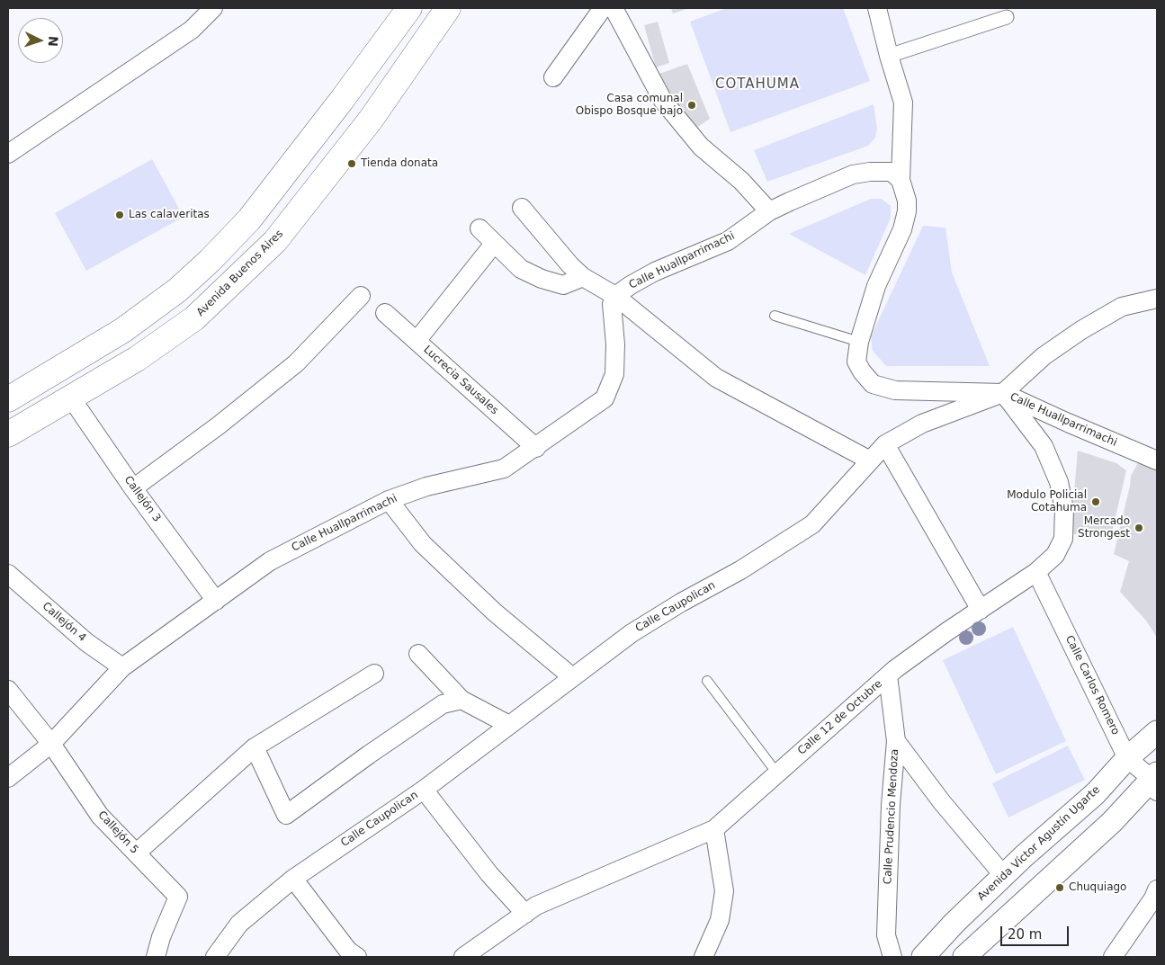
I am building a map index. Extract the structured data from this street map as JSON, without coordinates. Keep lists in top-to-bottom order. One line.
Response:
{"streets":{"main road":["Avenida Buenos Aires"],"street":["Calle Huallparrimachi","Lucrecia Sausales","Callejón 3","Calle Caupolican","Callejón 4","Calle Carlos Romero","Calle 12 de Octubre","Calle Prudencio Mendoza","Callejón 5","Avenida Víctor Agustín Ugarte"]},"crossings":[["Calle Huallparrimachi","Lucrecia Sausales"],["Calle Huallparrimachi","Callejón 3"],["Calle Huallparrimachi","Calle Caupolican"],["Calle Huallparrimachi","Callejón 4"],["Calle Huallparrimachi","Calle 12 de Octubre"],["Calle Huallparrimachi","Callejón 5"],["Avenida Buenos Aires","Callejón 3"],["Calle Caupolican","Calle 12 de Octubre"],["Calle Carlos Romero","Calle 12 de Octubre"],["Calle Carlos Romero","Avenida Víctor Agustín Ugarte"],["Calle 12 de Octubre","Calle Prudencio Mendoza"]],"districts":["COTAHUMA"],"places":["Casa comunal Obispo Bosque bajo","Tienda donata","Las calaveritas","Modulo Policial Cotahuma","Mercado Strongest","Chuquiago"],"scale_bar":"20 m","north":"right"}
